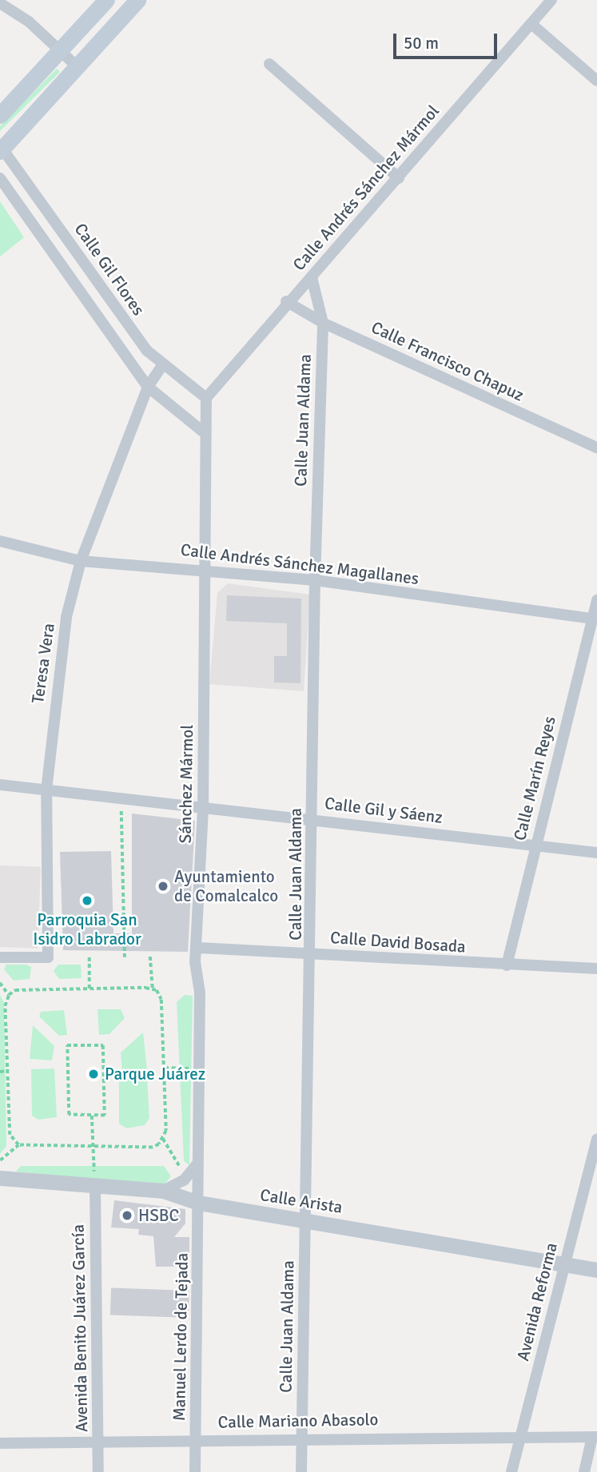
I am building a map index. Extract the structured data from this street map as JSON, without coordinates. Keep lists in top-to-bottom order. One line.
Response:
{"streets":{"street":["Calle Andrés Sánchez Mármol","Calle Gil Flores","Calle Francisco Chapuz","Calle Juan Aldama","Calle Andrés Sánchez Magallanes","Teresa Vera","Calle Marín Reyes","Sánchez Mármol","Calle Gil y Sáenz","Calle David Bosada","Calle Arista","Avenida Reforma","Avenida Benito Juárez García","Manuel Lerdo de Tejada","Calle Mariano Abasolo"]},"crossings":[["Calle Andrés Sánchez Mármol","Calle Gil Flores"],["Calle Andrés Sánchez Mármol","Calle Francisco Chapuz"],["Calle Andrés Sánchez Mármol","Calle Juan Aldama"],["Calle Andrés Sánchez Mármol","Sánchez Mármol"],["Calle Gil Flores","Teresa Vera"],["Calle Gil Flores","Sánchez Mármol"],["Calle Francisco Chapuz","Calle Juan Aldama"],["Calle Juan Aldama","Calle Andrés Sánchez Magallanes"],["Calle Juan Aldama","Calle Gil y Sáenz"],["Calle Juan Aldama","Calle David Bosada"],["Calle Juan Aldama","Calle Arista"],["Calle Juan Aldama","Calle Mariano Abasolo"],["Calle Andrés Sánchez Magallanes","Teresa Vera"],["Calle Andrés Sánchez Magallanes","Calle Marín Reyes"],["Calle Andrés Sánchez Magallanes","Sánchez Mármol"],["Teresa Vera","Calle Gil y Sáenz"],["Calle Marín Reyes","Calle Gil y Sáenz"],["Calle Marín Reyes","Calle David Bosada"],["Sánchez Mármol","Calle Gil y Sáenz"],["Sánchez Mármol","Calle David Bosada"],["Sánchez Mármol","Calle Arista"],["Sánchez Mármol","Manuel Lerdo de Tejada"],["Calle Arista","Avenida Reforma"],["Calle Arista","Avenida Benito Juárez García"],["Calle Arista","Manuel Lerdo de Tejada"],["Avenida Reforma","Calle Mariano Abasolo"],["Avenida Benito Juárez García","Calle Mariano Abasolo"],["Manuel Lerdo de Tejada","Calle Mariano Abasolo"]],"places":["Ayuntamiento de Comalcalco","Parroquia San Isidro Labrador","Parque Juárez","HSBC"],"scale_bar":"50 m"}
